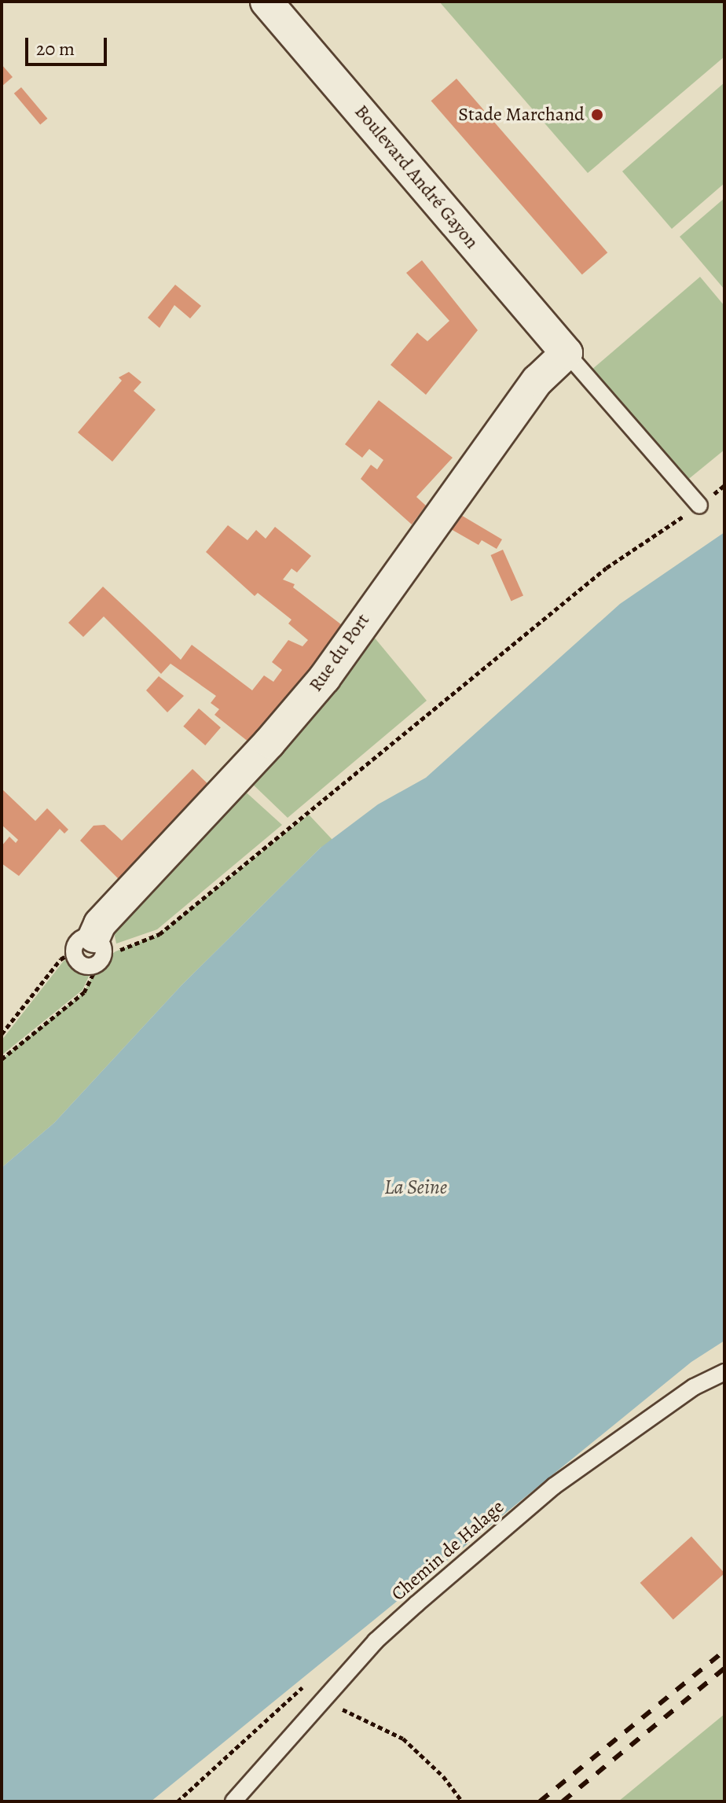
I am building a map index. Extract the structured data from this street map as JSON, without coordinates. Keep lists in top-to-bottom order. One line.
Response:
{"streets":{"street":["Boulevard André Gayon","Rue du Port"],"lane":["Chemin de Halage"]},"crossings":[["Boulevard André Gayon","Rue du Port"]],"water":["La Seine"],"places":["Stade Marchand"],"scale_bar":"20 m"}
